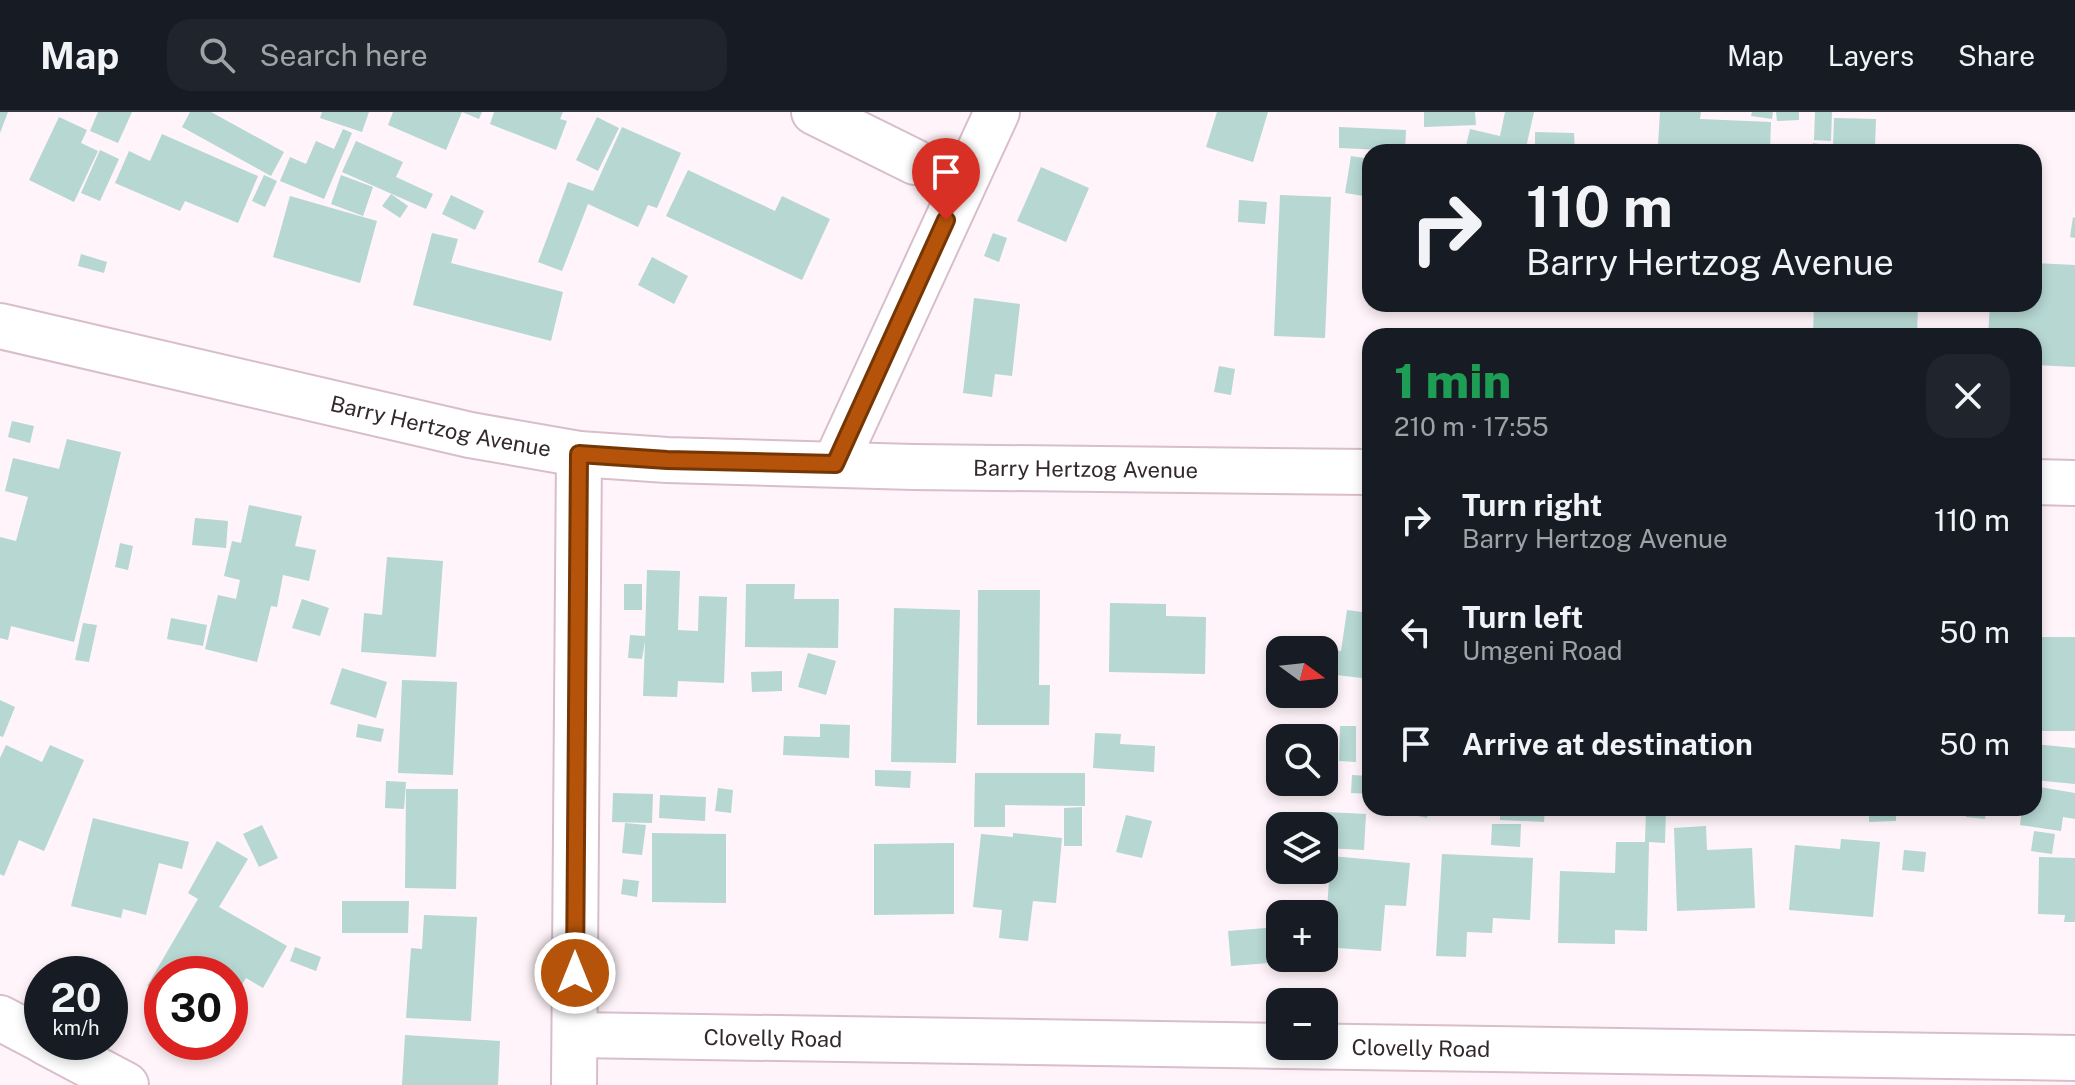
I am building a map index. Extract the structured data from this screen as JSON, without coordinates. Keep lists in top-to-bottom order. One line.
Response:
{"streets":{"street":["Barry Hertzog Avenue","Clovelly Road"]},"north":"right","page":{"header":"Map","search":"Search here","nav":["Map","Layers","Share"],"turn":["110 m","Barry Hertzog Avenue"],"heading":["1 min","210 m · 17:55"],"list":[{"name":"Turn right","note":"Barry Hertzog Avenue","value":"110 m"},{"name":"Turn left","note":"Umgeni Road","value":"50 m"},{"name":"Arrive at destination","value":"50 m"}],"map_buttons":["+","−"],"speed":"20 km/h","limit":"30"}}
